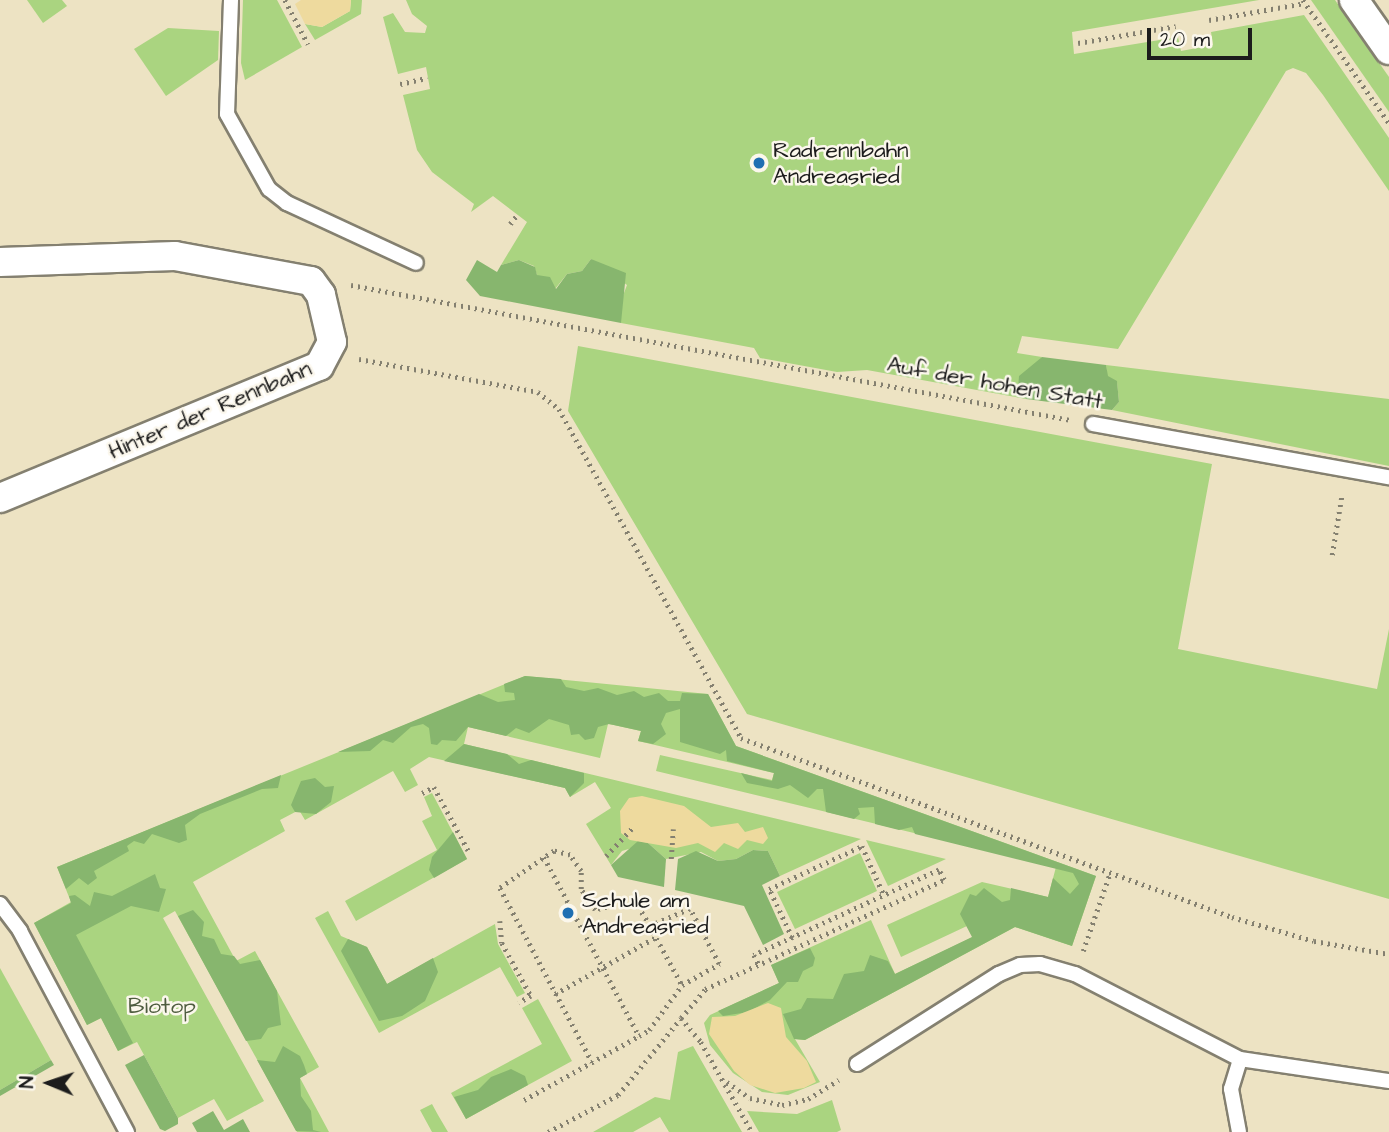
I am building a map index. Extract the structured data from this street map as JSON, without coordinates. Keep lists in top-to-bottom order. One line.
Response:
{"streets":{"street":["Hinter der Rennbahn"],"lane":["Auf der hohen Statt"]},"crossings":[["Auf der hohen Statt","Hinter der Rennbahn"]],"parks":["Biotop"],"places":["Radrennbahn Andreasried","Schule am Andreasried"],"scale_bar":"20 m","north":"left"}
